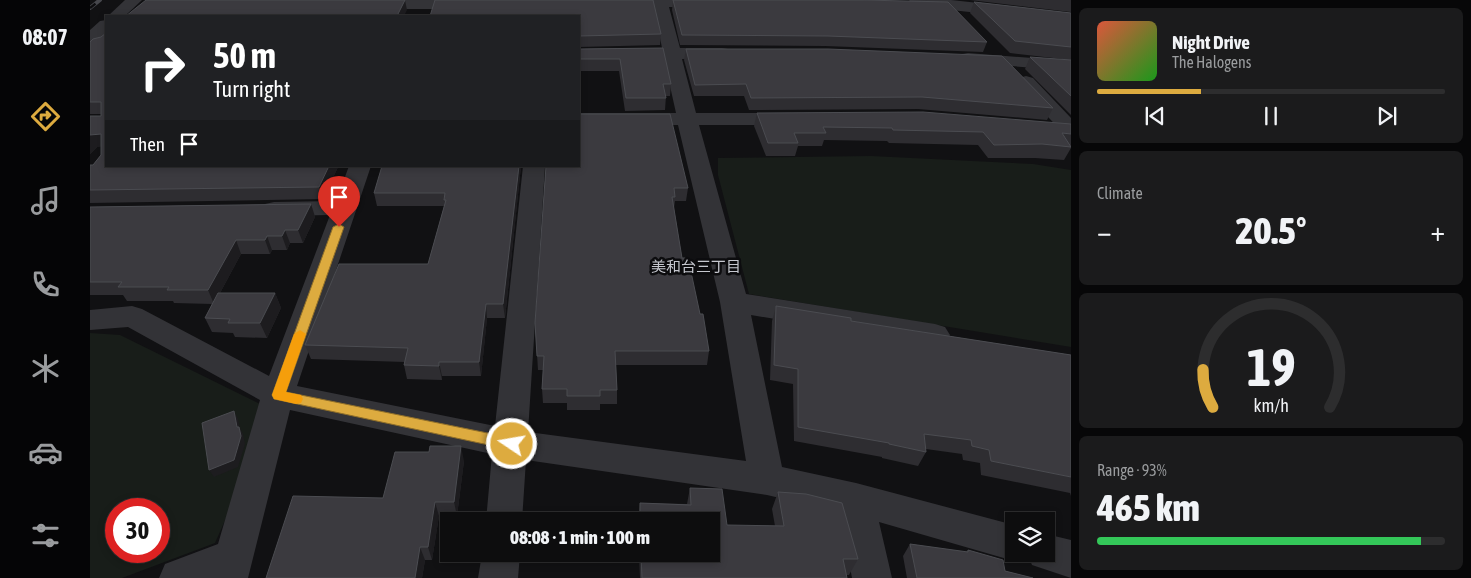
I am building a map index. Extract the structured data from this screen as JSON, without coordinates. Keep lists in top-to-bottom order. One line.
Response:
{"districts":["美和台三丁目"],"page":{"tabs":"08:07","turn":["50 m","Turn right"],"song":["Night Drive","The Halogens"],"then":"Then","tile":["Climate",["Range · 93%","465 km"]],"heat":["−","20.5°","+"],"limit":"30","trip":"08:08 · 1 min · 100 m","gauge":["19","km/h"]}}
